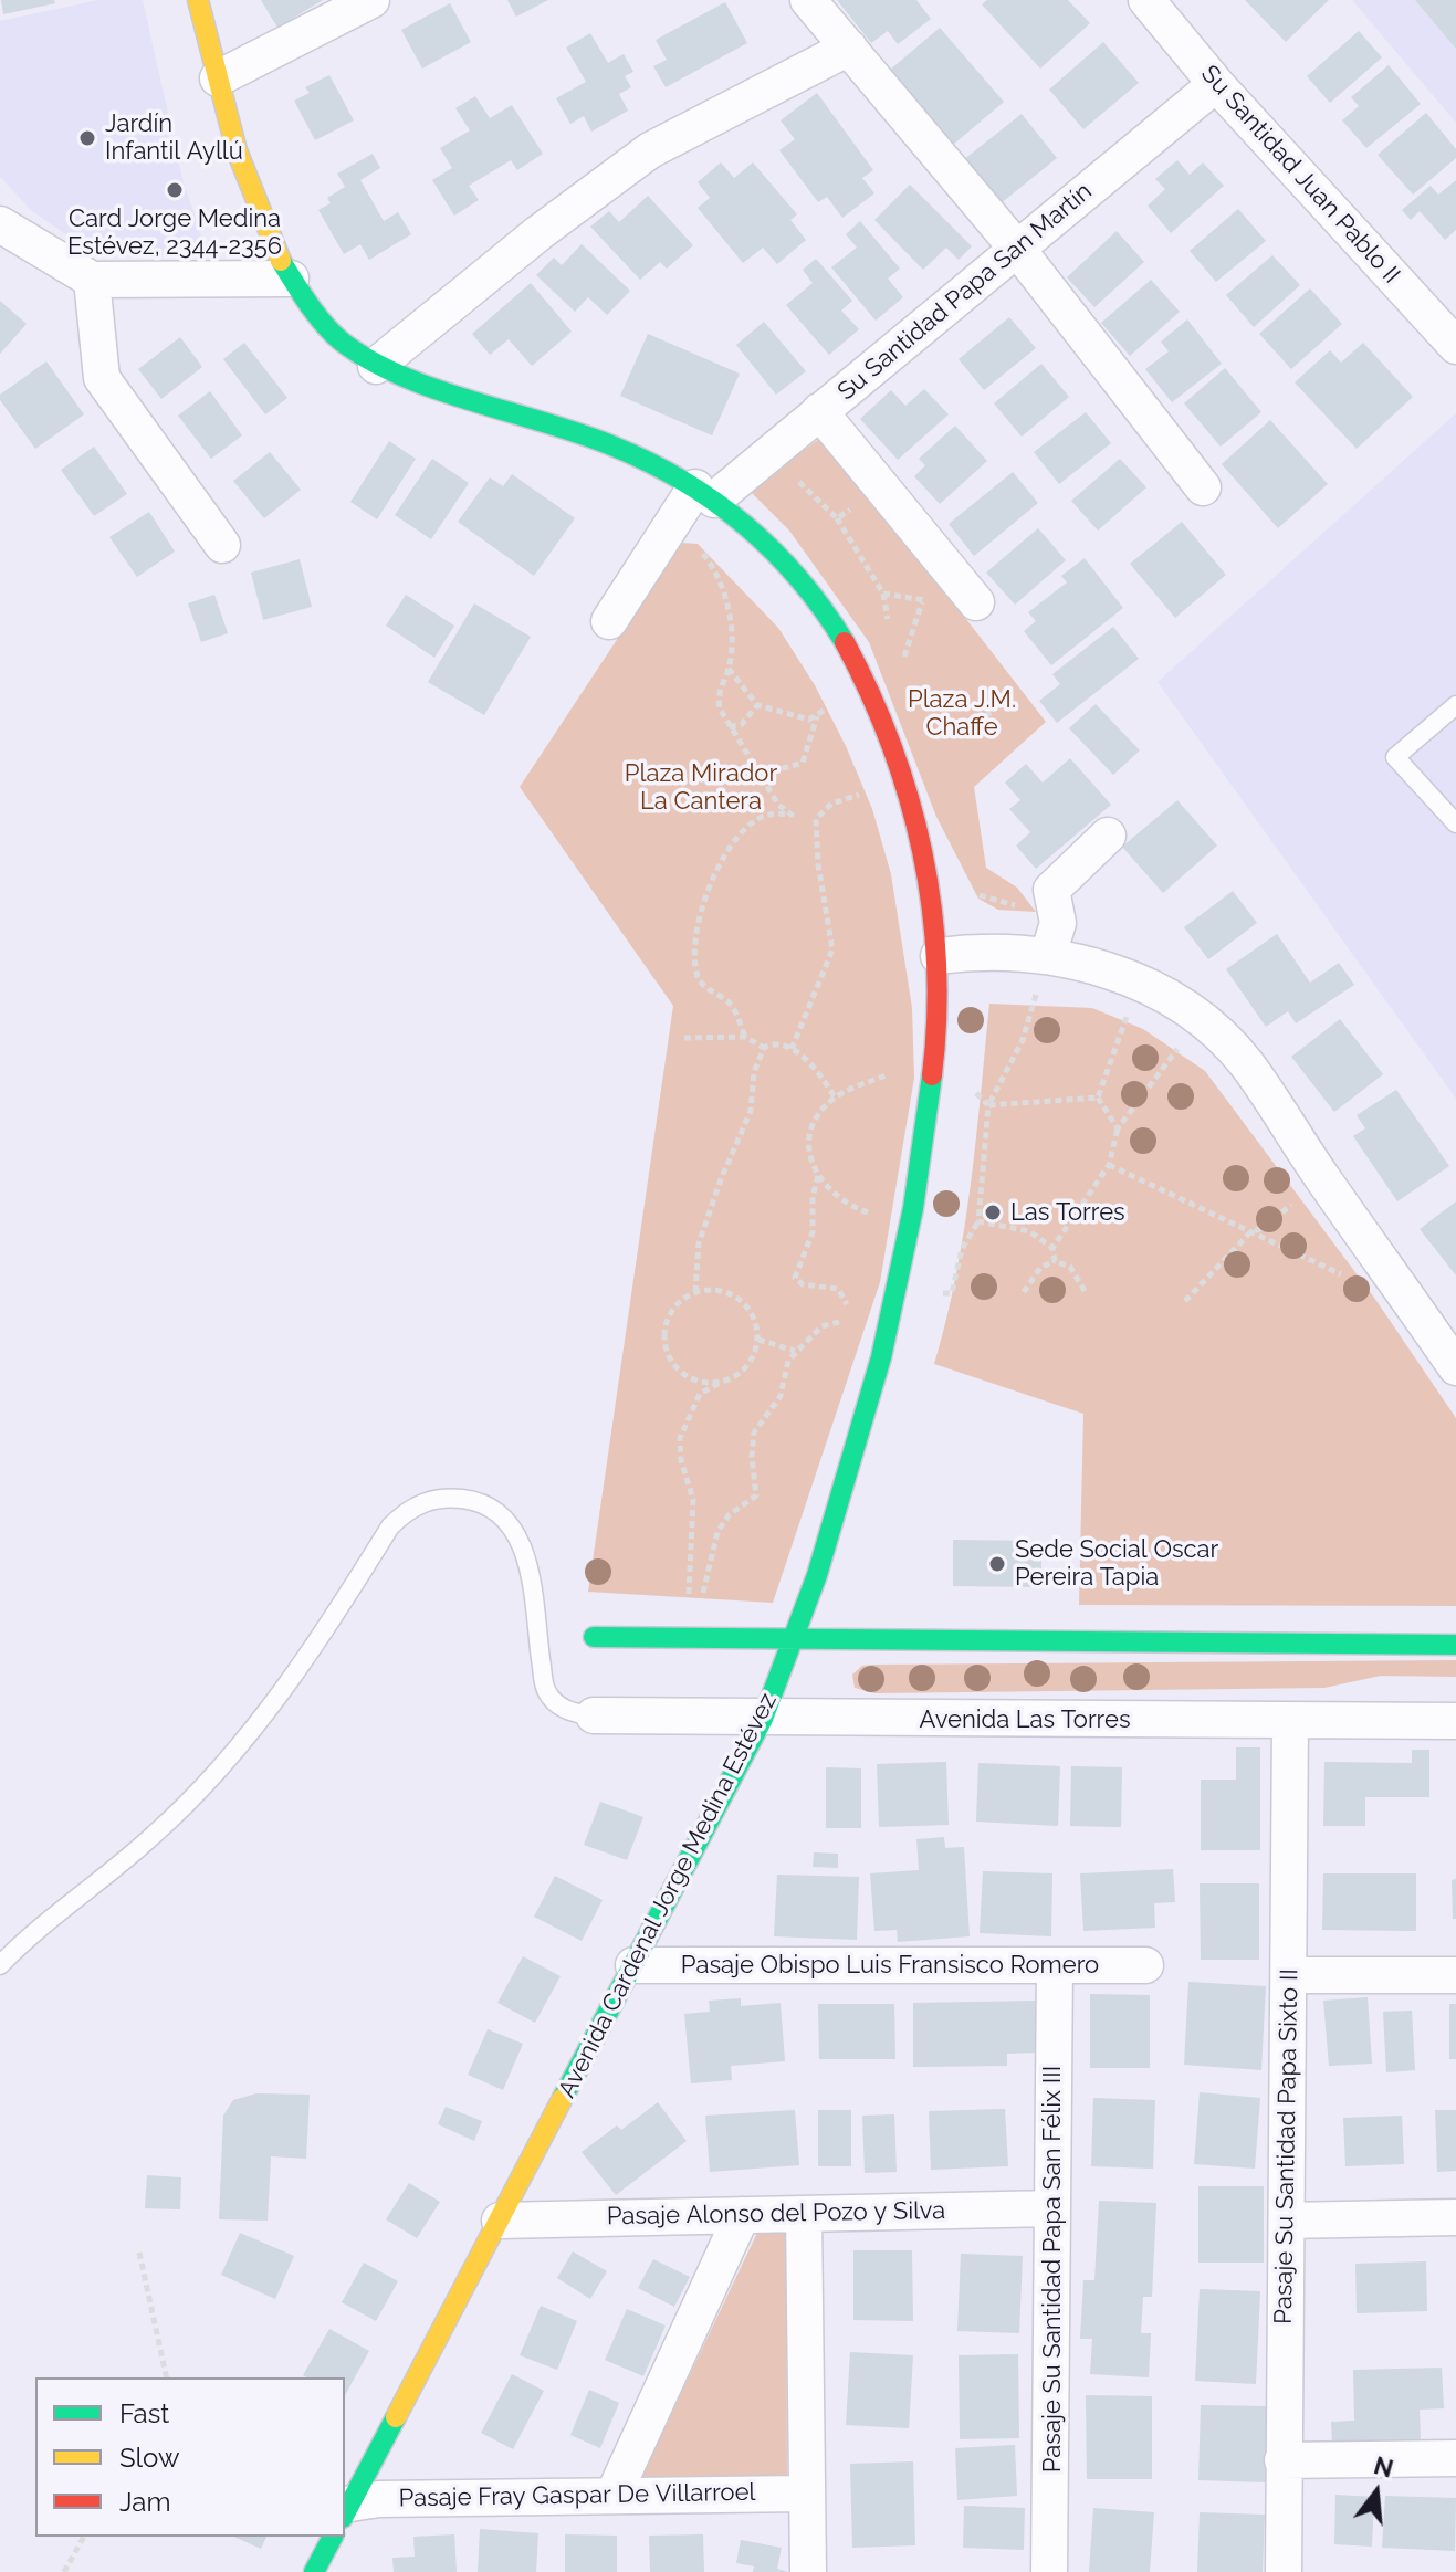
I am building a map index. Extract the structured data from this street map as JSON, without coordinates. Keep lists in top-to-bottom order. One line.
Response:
{"streets":{"street":["Su Santidad Juan Pablo II","Su Santidad Papa San Martín","Avenida Las Torres","Avenida Cardenal Jorge Medina Estévez","Pasaje Obispo Luis Fransisco Romero","Pasaje Su Santidad Papa Sixto II","Pasaje Alonso del Pozo y Silva","Pasaje Su Santidad Papa San Félix III","Pasaje Fray Gaspar De Villarroel"]},"crossings":[["Su Santidad Juan Pablo II","Su Santidad Papa San Martín"],["Su Santidad Papa San Martín","Avenida Cardenal Jorge Medina Estévez"],["Avenida Las Torres","Avenida Cardenal Jorge Medina Estévez"],["Avenida Las Torres","Pasaje Su Santidad Papa Sixto II"],["Avenida Cardenal Jorge Medina Estévez","Pasaje Obispo Luis Fransisco Romero"],["Avenida Cardenal Jorge Medina Estévez","Pasaje Alonso del Pozo y Silva"],["Pasaje Obispo Luis Fransisco Romero","Pasaje Su Santidad Papa San Félix III"],["Pasaje Alonso del Pozo y Silva","Pasaje Su Santidad Papa San Félix III"]],"parks":["Plaza J.M. Chaffe","Plaza Mirador La Cantera"],"places":["Jardín Infantil Ayllú","Card Jorge Medina Estévez, 2344-2356","Las Torres","Sede Social Oscar Pereira Tapia"],"legend":["Fast","Slow","Jam"],"north":"top"}
